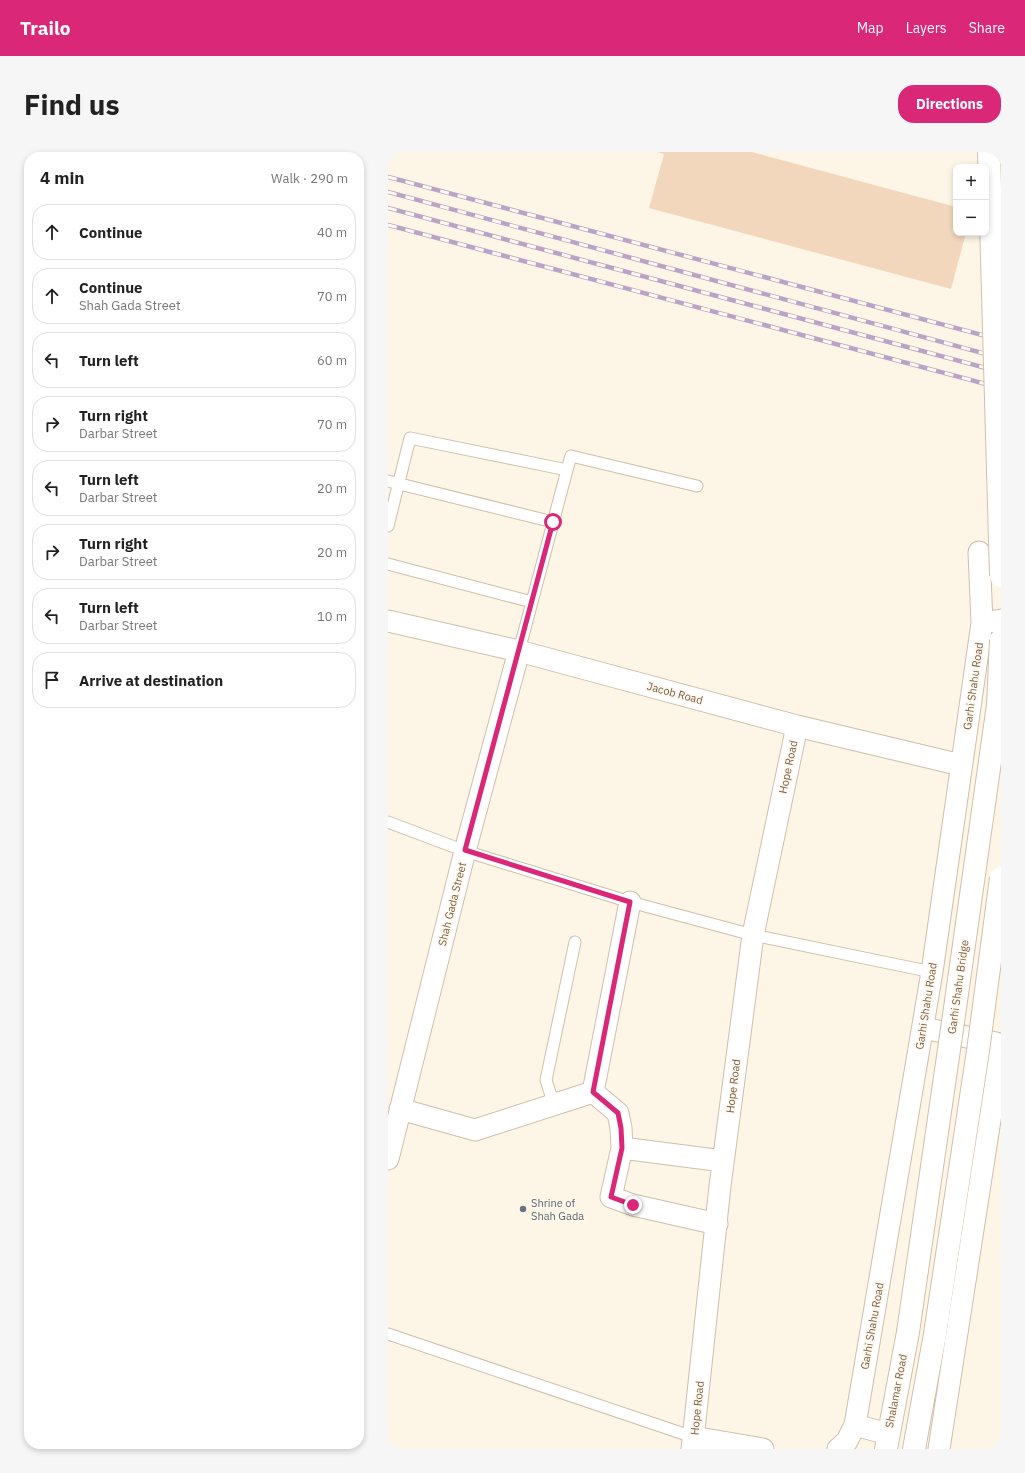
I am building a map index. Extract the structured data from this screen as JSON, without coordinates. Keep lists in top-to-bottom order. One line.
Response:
{"streets":{"main road":["Garhi Shahu Bridge","Shalamar Road"],"street":["Garhi Shahu Road","Jacob Road","Hope Road","Shah Gada Street"]},"crossings":[["Garhi Shahu Road","Jacob Road"],["Jacob Road","Hope Road"],["Jacob Road","Shah Gada Street"],["Garhi Shahu Bridge","Shalamar Road"]],"places":["Shrine of Shah Gada"],"page":{"header":"Trailo","nav":["Map","Layers","Share"],"buttons":"Directions","title":"Find us","heading":["4 min","Walk · 290 m"],"map_buttons":["+","−"],"list":[["Continue","40 m"],["Continue","Shah Gada Street","70 m"],["Turn left","60 m"],["Turn right","Darbar Street","70 m"],["Turn left","Darbar Street","20 m"],["Turn right","Darbar Street","20 m"],["Turn left","Darbar Street","10 m"],"Arrive at destination"]}}
